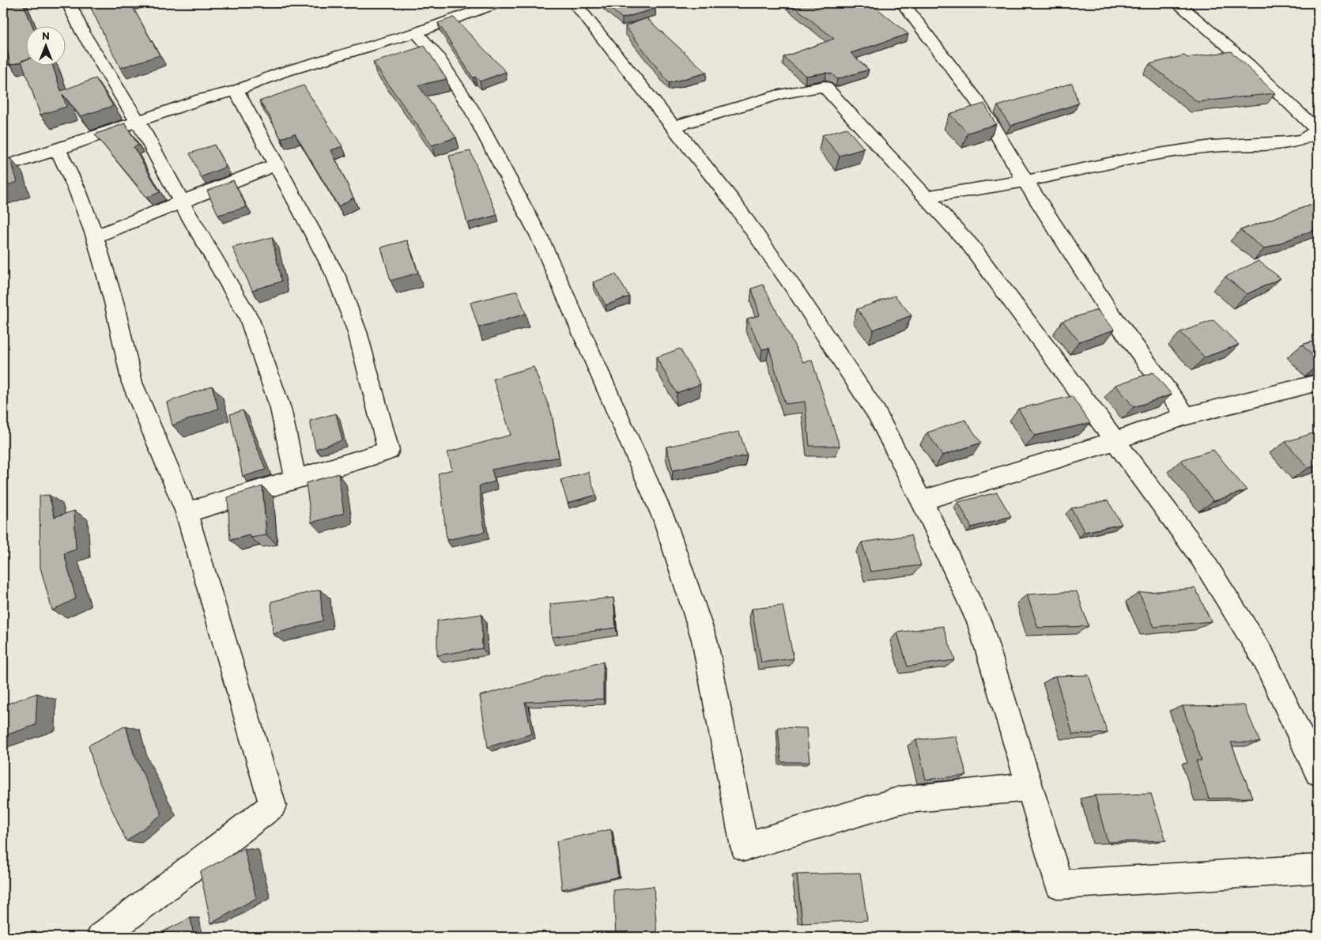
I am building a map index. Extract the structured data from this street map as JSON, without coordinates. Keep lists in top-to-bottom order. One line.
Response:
{"north":"top"}
